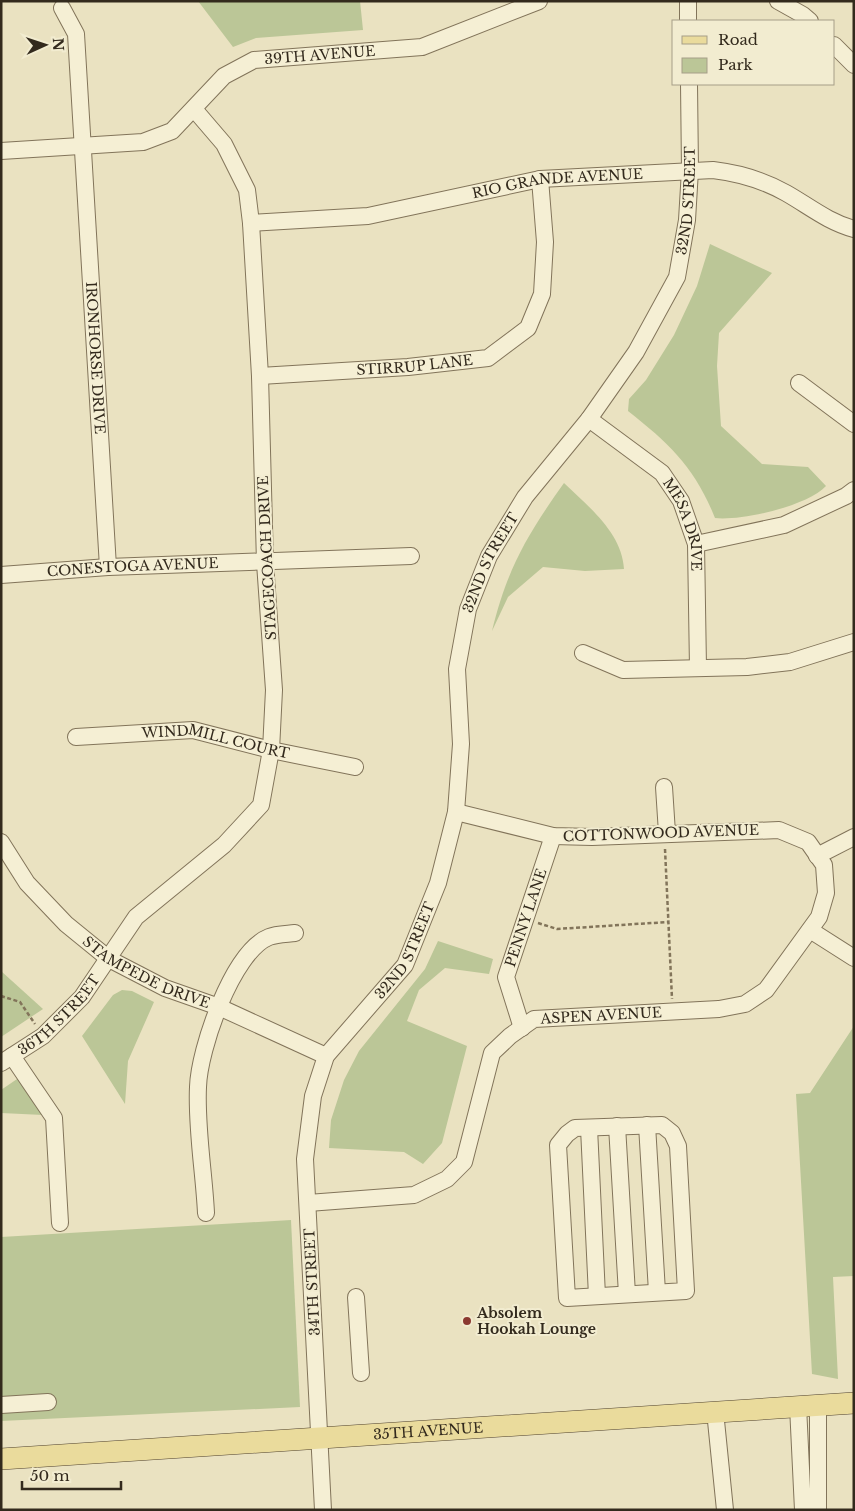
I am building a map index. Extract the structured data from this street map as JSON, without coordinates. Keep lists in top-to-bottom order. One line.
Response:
{"streets":{"main road":["35TH AVENUE"],"street":["39TH AVENUE","RIO GRANDE AVENUE","32ND STREET","IRONHORSE DRIVE","STIRRUP LANE","MESA DRIVE","STAGECOACH DRIVE","CONESTOGA AVENUE","WINDMILL COURT","COTTONWOOD AVENUE","PENNY LANE","STAMPEDE DRIVE","36TH STREET","ASPEN AVENUE","34TH STREET"]},"crossings":[["39TH AVENUE","IRONHORSE DRIVE"],["39TH AVENUE","STAGECOACH DRIVE"],["RIO GRANDE AVENUE","32ND STREET"],["RIO GRANDE AVENUE","STIRRUP LANE"],["RIO GRANDE AVENUE","STAGECOACH DRIVE"],["32ND STREET","MESA DRIVE"],["32ND STREET","COTTONWOOD AVENUE"],["32ND STREET","STAMPEDE DRIVE"],["32ND STREET","34TH STREET"],["IRONHORSE DRIVE","CONESTOGA AVENUE"],["STIRRUP LANE","STAGECOACH DRIVE"],["STAGECOACH DRIVE","CONESTOGA AVENUE"],["STAGECOACH DRIVE","WINDMILL COURT"],["STAGECOACH DRIVE","STAMPEDE DRIVE"],["STAGECOACH DRIVE","36TH STREET"],["COTTONWOOD AVENUE","PENNY LANE"],["COTTONWOOD AVENUE","ASPEN AVENUE"],["PENNY LANE","ASPEN AVENUE"],["STAMPEDE DRIVE","36TH STREET"],["STAMPEDE DRIVE","34TH STREET"],["ASPEN AVENUE","34TH STREET"],["34TH STREET","35TH AVENUE"]],"places":["Absolem Hookah Lounge"],"legend":["Road","Park"],"scale_bar":"50 m","north":"right"}
